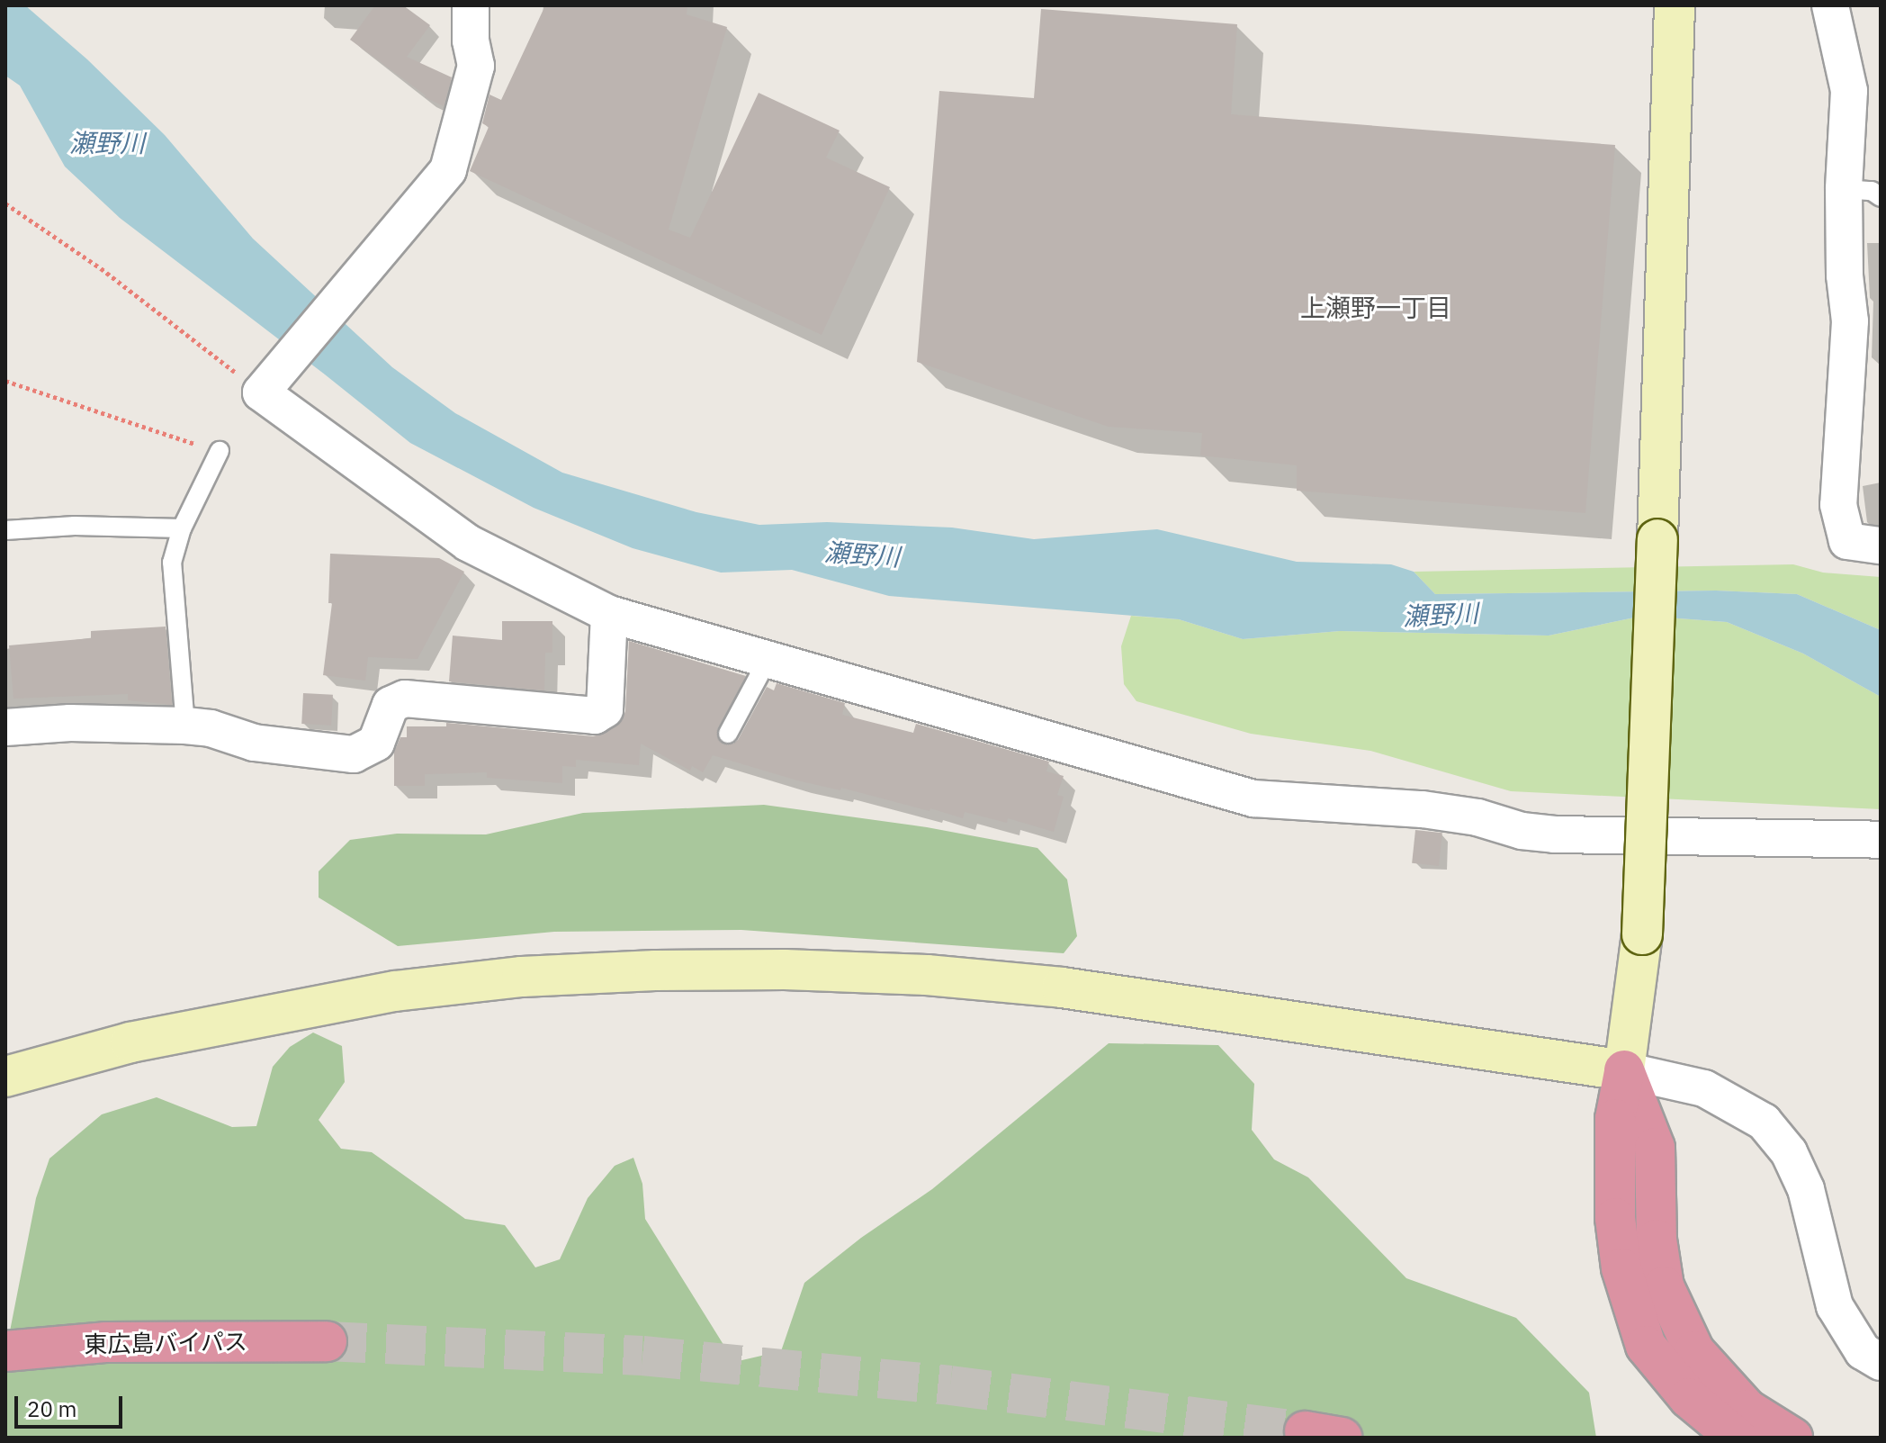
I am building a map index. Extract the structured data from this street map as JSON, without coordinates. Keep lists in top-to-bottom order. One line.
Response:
{"streets":{"highway":["東広島バイパス"]},"districts":["上瀬野一丁目"],"water":["瀬野川"],"scale_bar":"20 m"}
